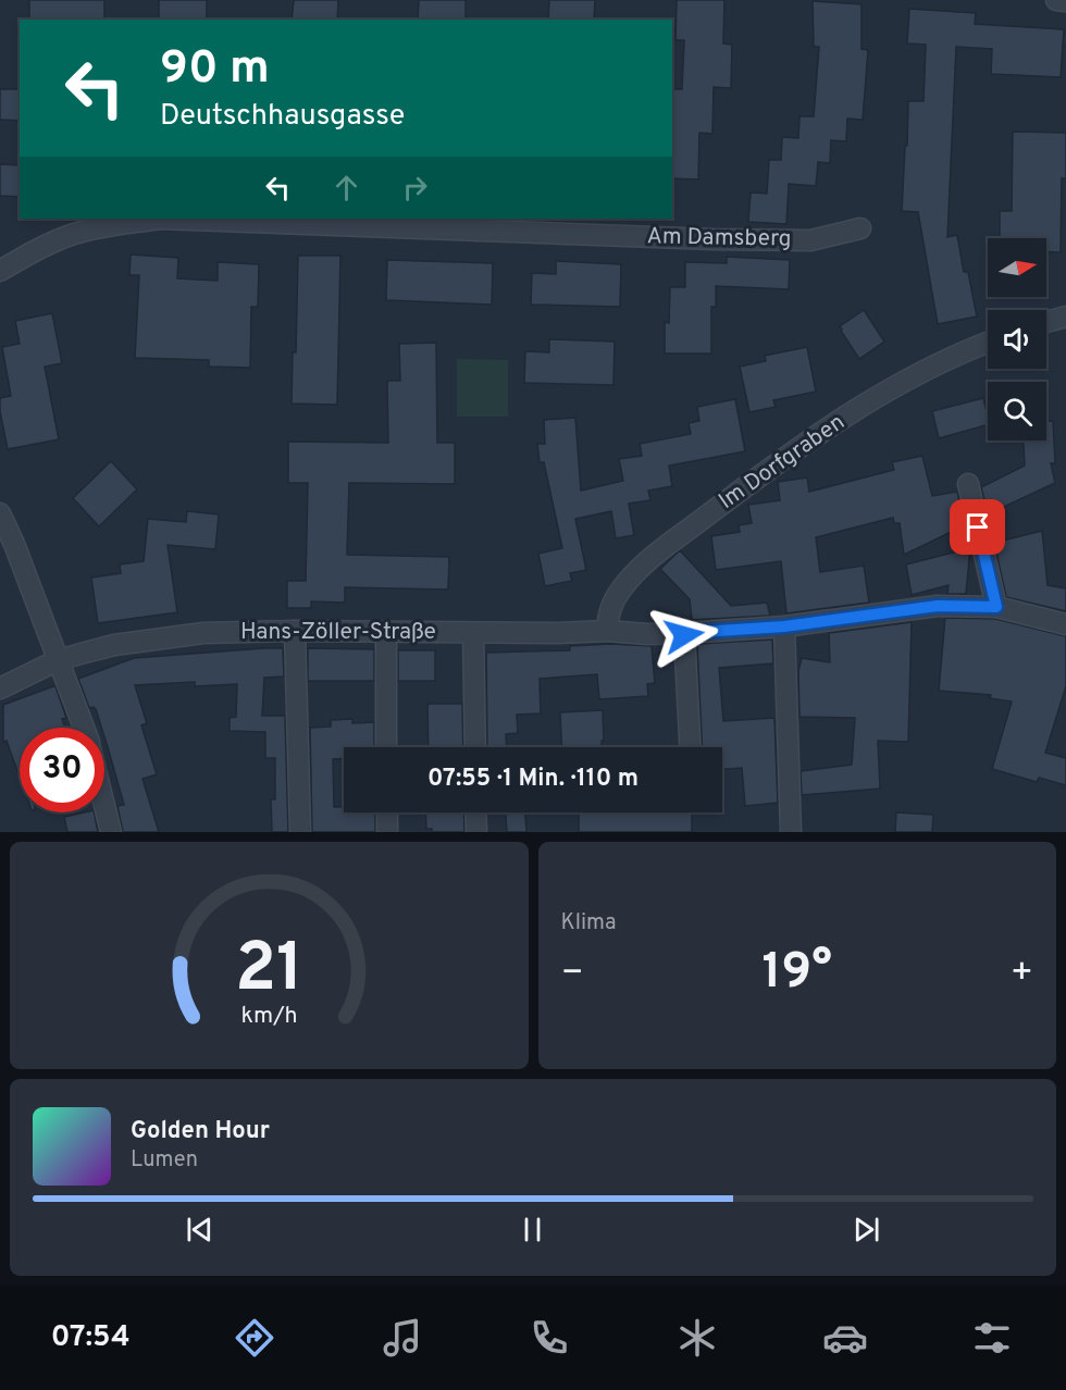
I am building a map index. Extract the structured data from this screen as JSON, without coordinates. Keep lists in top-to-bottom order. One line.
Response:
{"streets":{"street":["Am Damsberg","Im Dorfgraben","Hans-Zöller-Straße"]},"crossings":[["Im Dorfgraben","Hans-Zöller-Straße"]],"north":"right","page":{"turn":["90 m","Deutschhausgasse"],"limit":"30","trip":"07:55 · 1 Min. · 110 m","tile":"Klima","heat":["−","19°","+"],"song":["Golden Hour","Lumen"],"tabs":"07:54","gauge":["21","km/h"]}}
